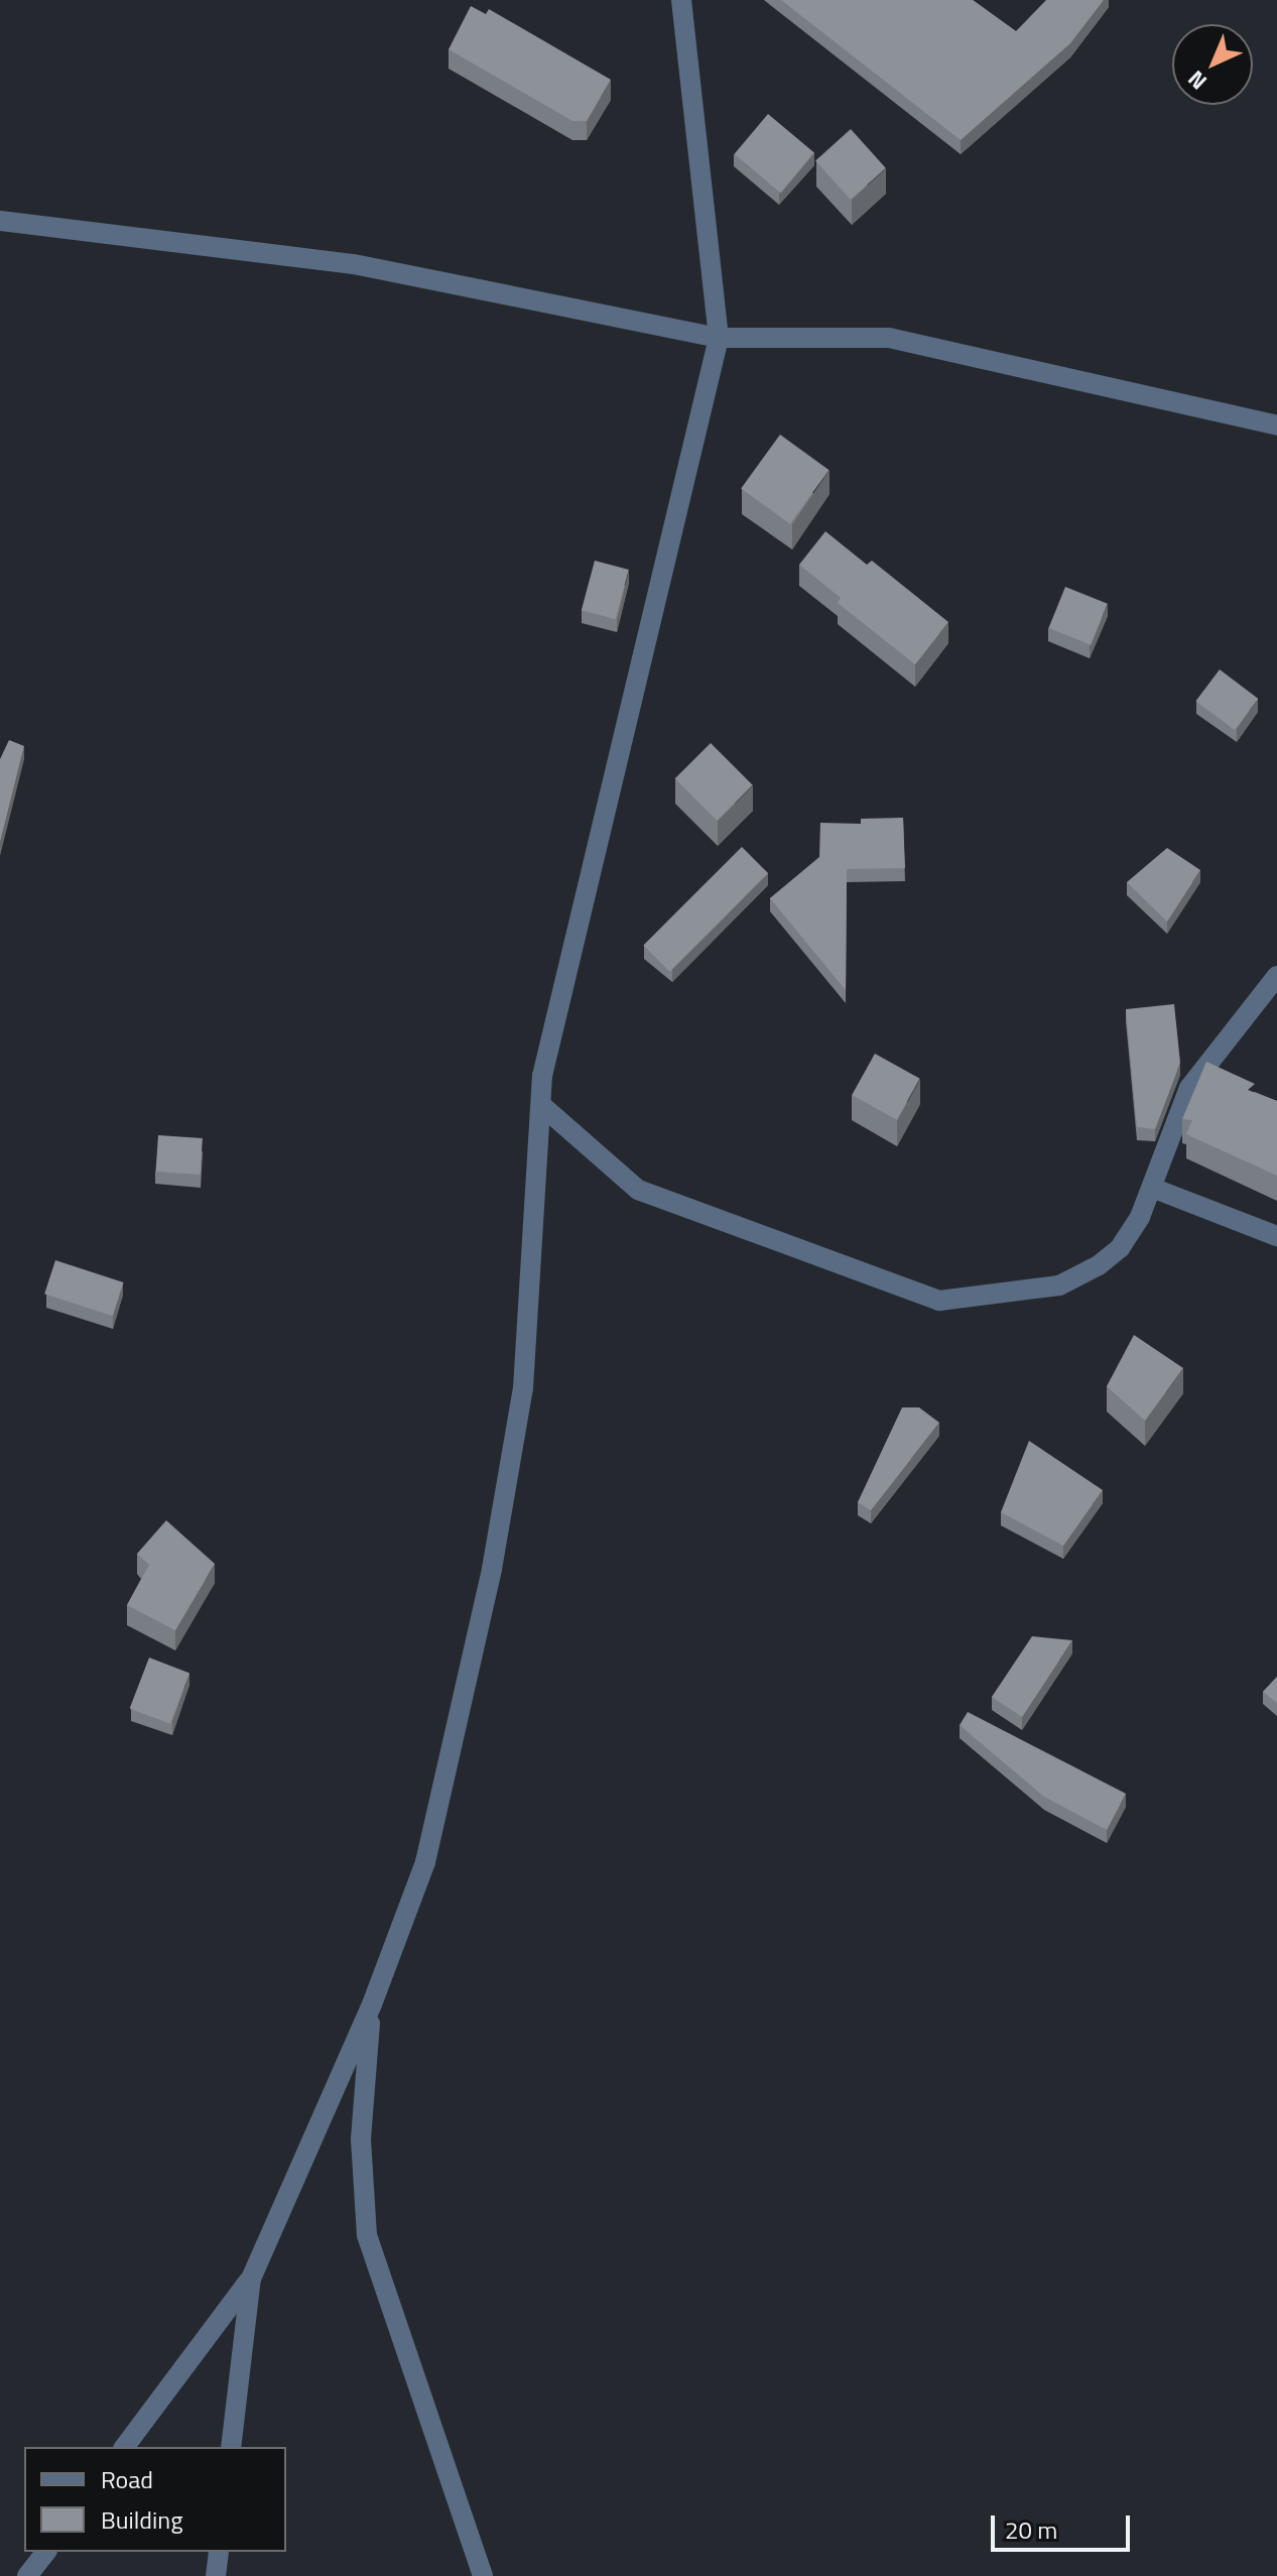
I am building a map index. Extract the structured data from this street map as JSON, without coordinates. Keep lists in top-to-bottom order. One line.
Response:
{"legend":["Road","Building"],"scale_bar":"20 m","north":"bottom left"}
